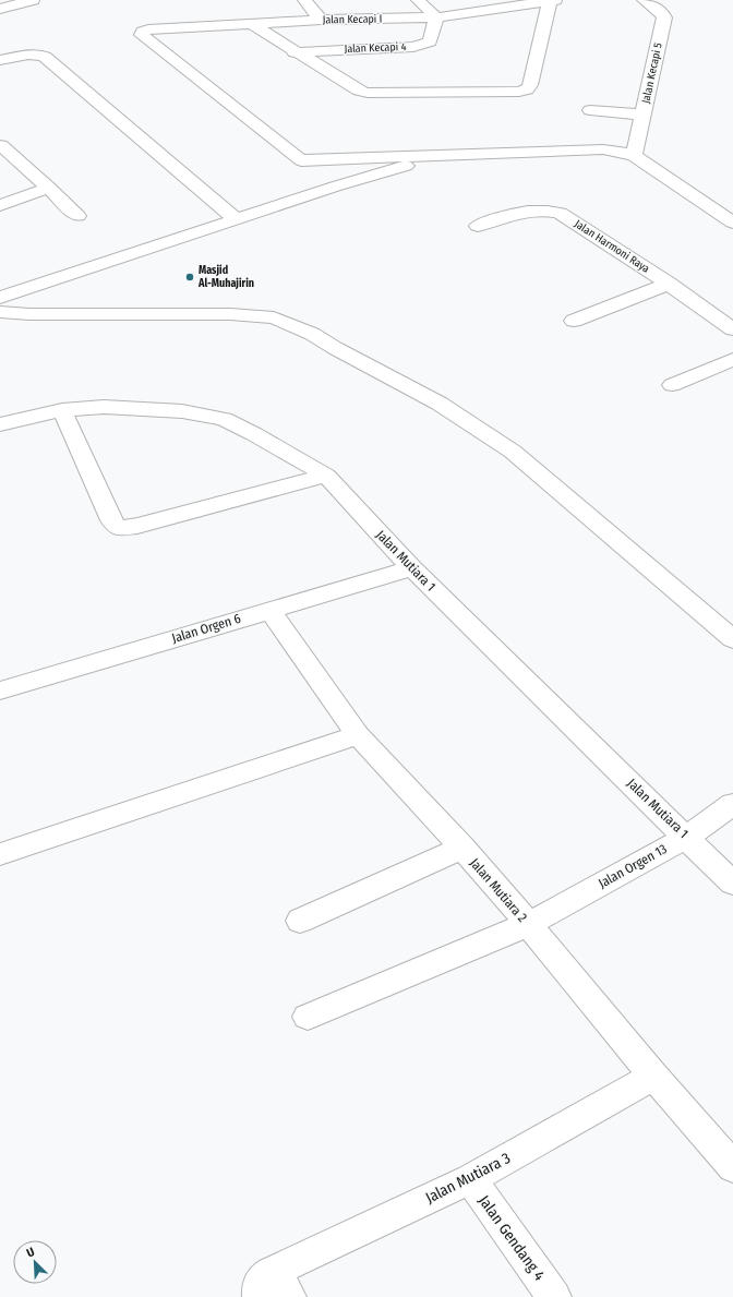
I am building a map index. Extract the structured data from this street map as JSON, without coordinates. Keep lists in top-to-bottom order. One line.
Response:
{"streets":{"street":["Jalan Kecapi I","Jalan Kecapi 4","Jalan Kecapi 5","Jalan Harmoni Raya","Jalan Mutiara 1","Jalan Orgen 6","Jalan Orgen 13","Jalan Mutiara 2","Jalan Mutiara 3","Jalan Gendang 4"]},"crossings":[["Jalan Kecapi I","Jalan Kecapi 4"],["Jalan Mutiara 1","Jalan Orgen 6"],["Jalan Mutiara 1","Jalan Orgen 13"],["Jalan Orgen 6","Jalan Mutiara 2"],["Jalan Orgen 13","Jalan Mutiara 2"],["Jalan Mutiara 2","Jalan Mutiara 3"],["Jalan Mutiara 3","Jalan Gendang 4"]],"places":["Masjid Al-Muhajirin"],"north":"top left"}
